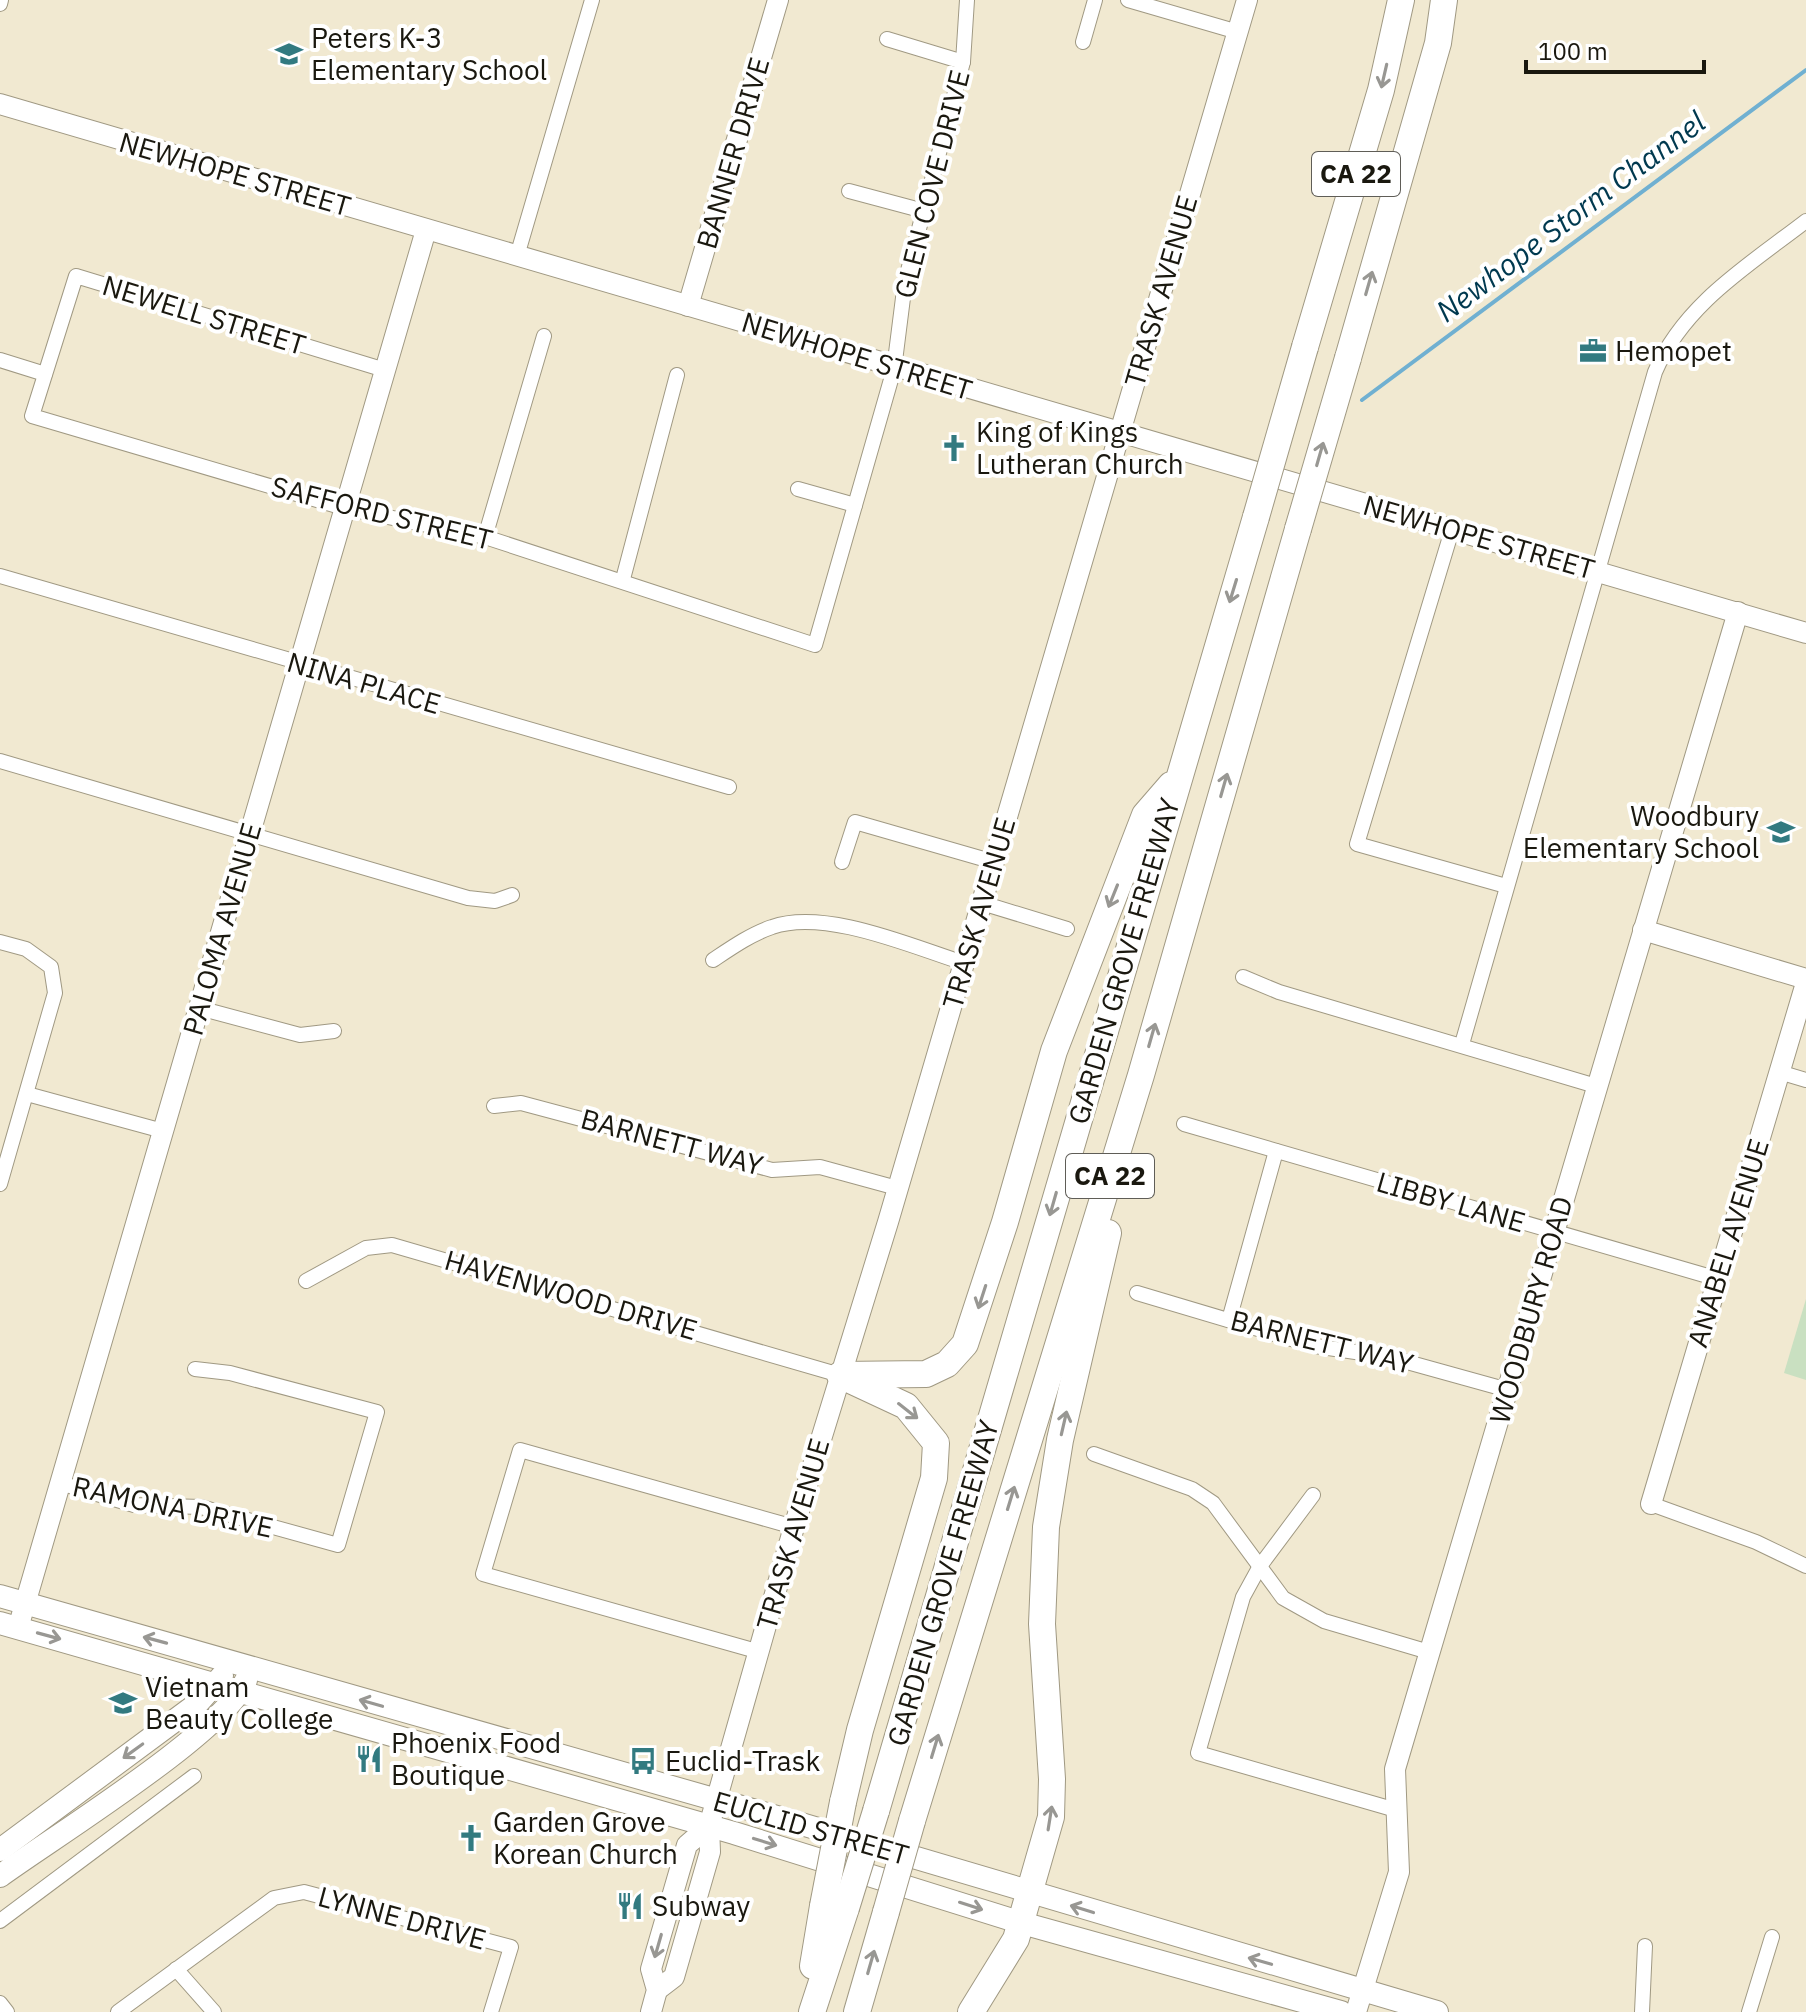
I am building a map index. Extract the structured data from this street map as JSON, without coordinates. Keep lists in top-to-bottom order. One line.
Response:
{"streets":{"highway":["CA 22","GARDEN GROVE FREEWAY"],"main road":["EUCLID STREET"],"street":["BANNER DRIVE","NEWHOPE STREET","GLEN COVE DRIVE","TRASK AVENUE","NEWELL STREET","SAFFORD STREET","NINA PLACE","PALOMA AVENUE","BARNETT WAY","LIBBY LANE","ANABEL AVENUE","HAVENWOOD DRIVE","WOODBURY ROAD","RAMONA DRIVE","LYNNE DRIVE"]},"crossings":[["BANNER DRIVE","NEWHOPE STREET"],["NEWHOPE STREET","GLEN COVE DRIVE"],["NEWHOPE STREET","TRASK AVENUE"],["NEWHOPE STREET","PALOMA AVENUE"],["NEWHOPE STREET","WOODBURY ROAD"],["GLEN COVE DRIVE","SAFFORD STREET"],["TRASK AVENUE","BARNETT WAY"],["TRASK AVENUE","HAVENWOOD DRIVE"],["TRASK AVENUE","EUCLID STREET"],["NEWELL STREET","SAFFORD STREET"],["NEWELL STREET","PALOMA AVENUE"],["SAFFORD STREET","PALOMA AVENUE"],["NINA PLACE","PALOMA AVENUE"],["PALOMA AVENUE","RAMONA DRIVE"],["PALOMA AVENUE","EUCLID STREET"],["BARNETT WAY","WOODBURY ROAD"],["LIBBY LANE","ANABEL AVENUE"],["LIBBY LANE","WOODBURY ROAD"],["ANABEL AVENUE","WOODBURY ROAD"],["WOODBURY ROAD","EUCLID STREET"]],"water":["Newhope Storm Channel"],"places":{"school or university":["Peters K-3 Elementary School","Woodbury Elementary School","Vietnam Beauty College"],"office":["Hemopet"],"church":["King of Kings Lutheran Church","Garden Grove Korean Church"],"restaurant":["Phoenix Food Boutique","Subway"],"bus stop":["Euclid-Trask"]},"scale_bar":"100 m"}
